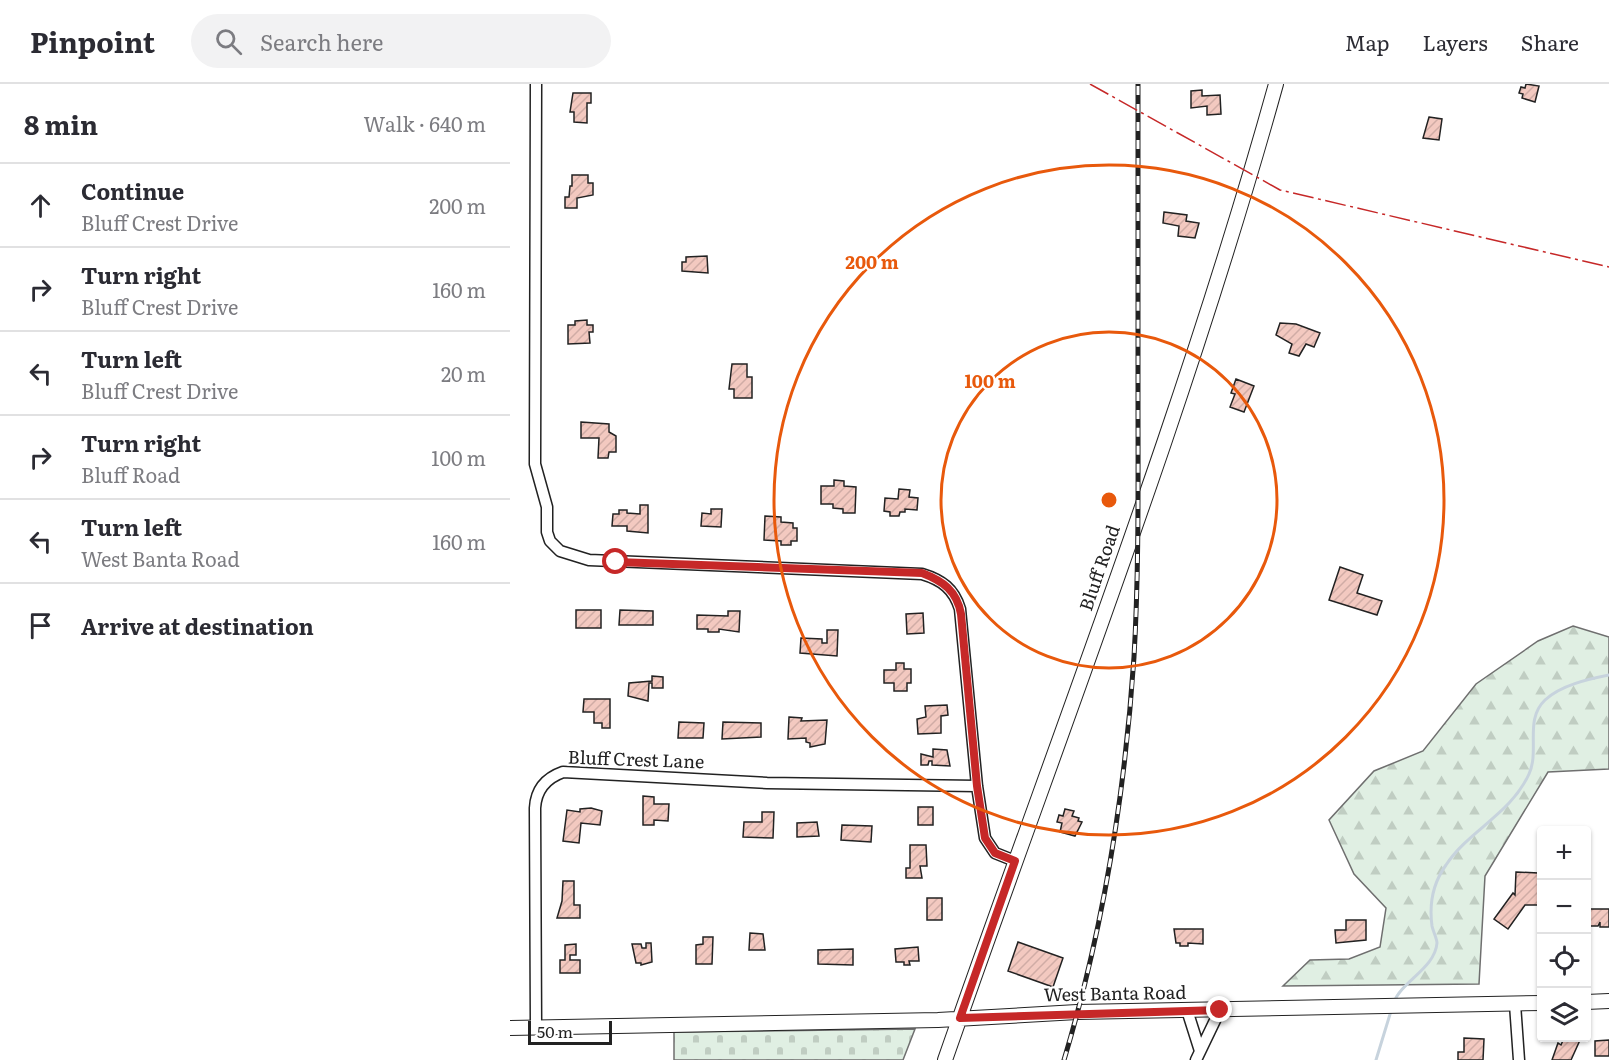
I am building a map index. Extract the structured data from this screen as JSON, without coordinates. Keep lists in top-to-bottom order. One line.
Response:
{"streets":{"street":["Bluff Road","Bluff Crest Lane","West Banta Road"]},"crossings":[["Bluff Road","West Banta Road"],["Bluff Crest Lane","West Banta Road"]],"scale_bar":"50 m","page":{"header":"Pinpoint","search":"Search here","nav":["Map","Layers","Share"],"heading":["8 min","Walk · 640 m"],"list":[["Continue","Bluff Crest Drive","200 m"],["Turn right","Bluff Crest Drive","160 m"],["Turn left","Bluff Crest Drive","20 m"],["Turn right","Bluff Road","100 m"],["Turn left","West Banta Road","160 m"],"Arrive at destination"],"map_buttons":["+","−"],"scale":"50 m"},"rings":["200 m","100 m"]}
